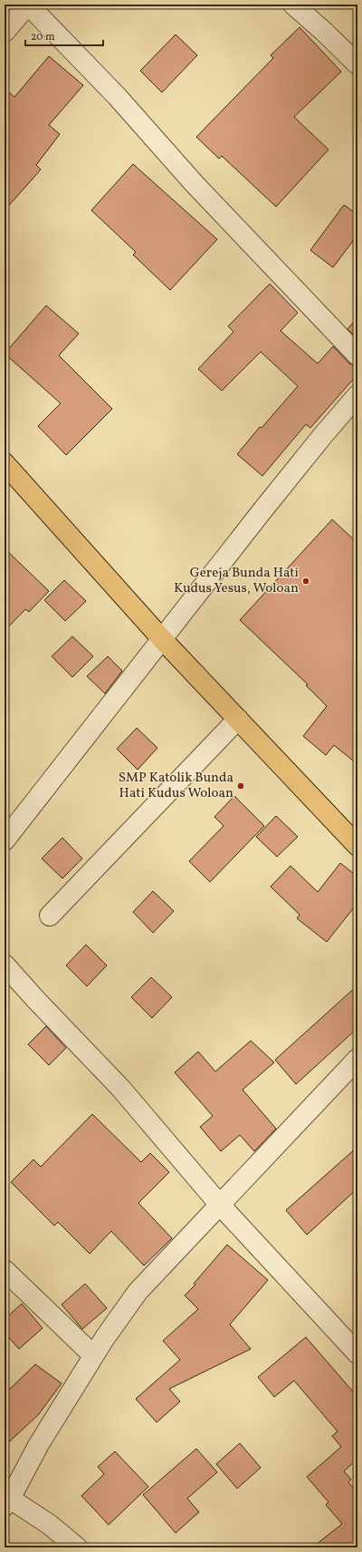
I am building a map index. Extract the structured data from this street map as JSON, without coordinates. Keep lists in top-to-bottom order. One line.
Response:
{"places":["Gereja Bunda Hati Kudus Yesus, Woloan","SMP Katolik Bunda Hati Kudus Woloan"],"scale_bar":"20 m"}
